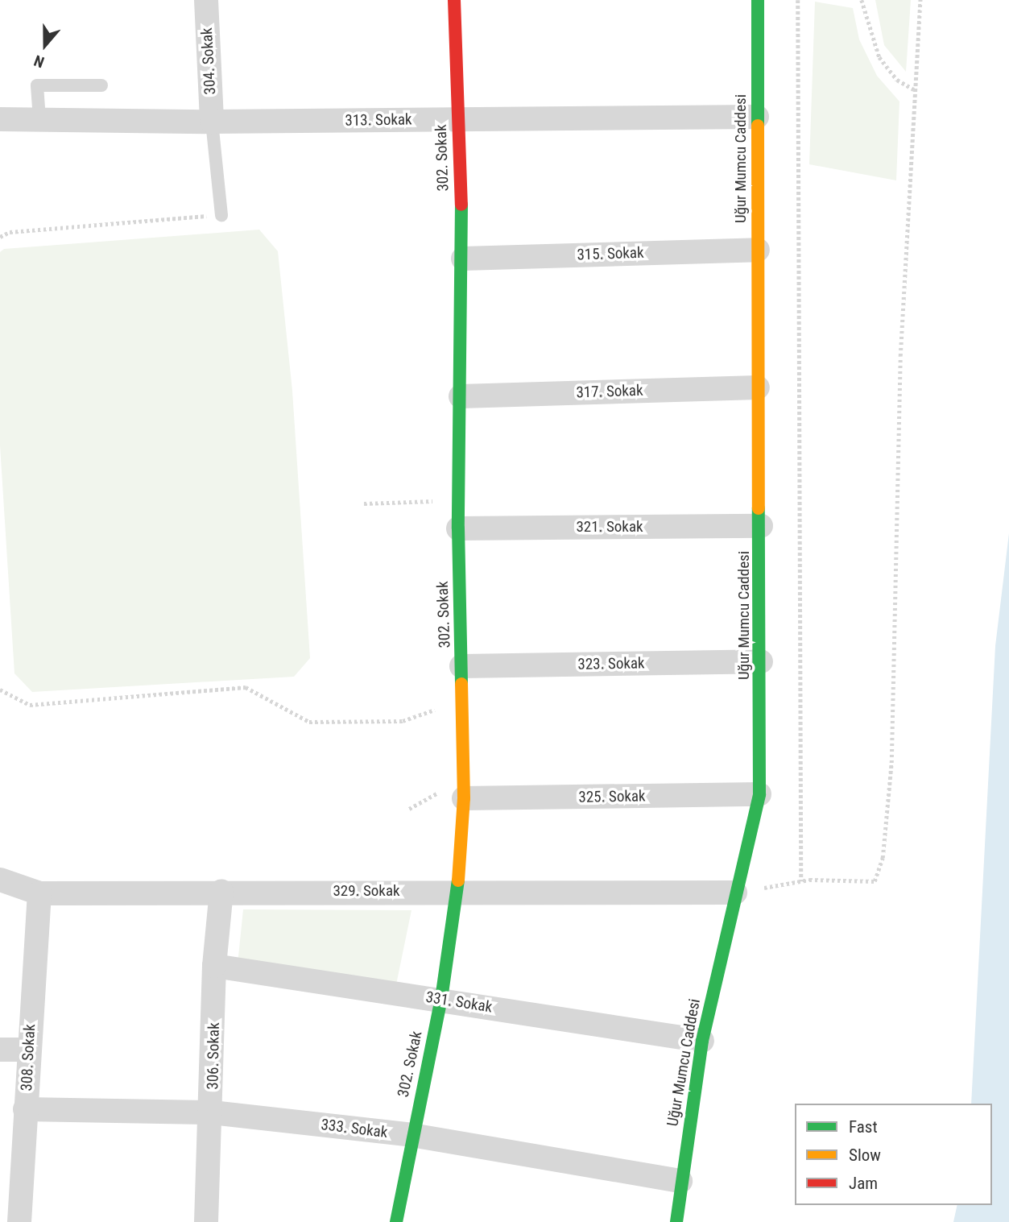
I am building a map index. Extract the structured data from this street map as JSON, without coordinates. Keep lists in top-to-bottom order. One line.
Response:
{"streets":{"street":["304. Sokak","313. Sokak","302. Sokak","Uğur Mumcu Caddesi","315. Sokak","317. Sokak","321. Sokak","323. Sokak","325. Sokak","329. Sokak","331. Sokak","306. Sokak","308. Sokak","333. Sokak"]},"crossings":[["304. Sokak","313. Sokak"],["313. Sokak","302. Sokak"],["313. Sokak","Uğur Mumcu Caddesi"],["302. Sokak","315. Sokak"],["302. Sokak","317. Sokak"],["302. Sokak","321. Sokak"],["302. Sokak","323. Sokak"],["302. Sokak","325. Sokak"],["302. Sokak","329. Sokak"],["302. Sokak","331. Sokak"],["302. Sokak","333. Sokak"],["Uğur Mumcu Caddesi","315. Sokak"],["Uğur Mumcu Caddesi","317. Sokak"],["Uğur Mumcu Caddesi","321. Sokak"],["Uğur Mumcu Caddesi","323. Sokak"],["Uğur Mumcu Caddesi","325. Sokak"],["Uğur Mumcu Caddesi","329. Sokak"],["Uğur Mumcu Caddesi","331. Sokak"],["Uğur Mumcu Caddesi","333. Sokak"],["329. Sokak","306. Sokak"],["329. Sokak","308. Sokak"],["331. Sokak","306. Sokak"],["306. Sokak","333. Sokak"],["308. Sokak","333. Sokak"]],"legend":["Fast","Slow","Jam"],"north":"bottom"}
